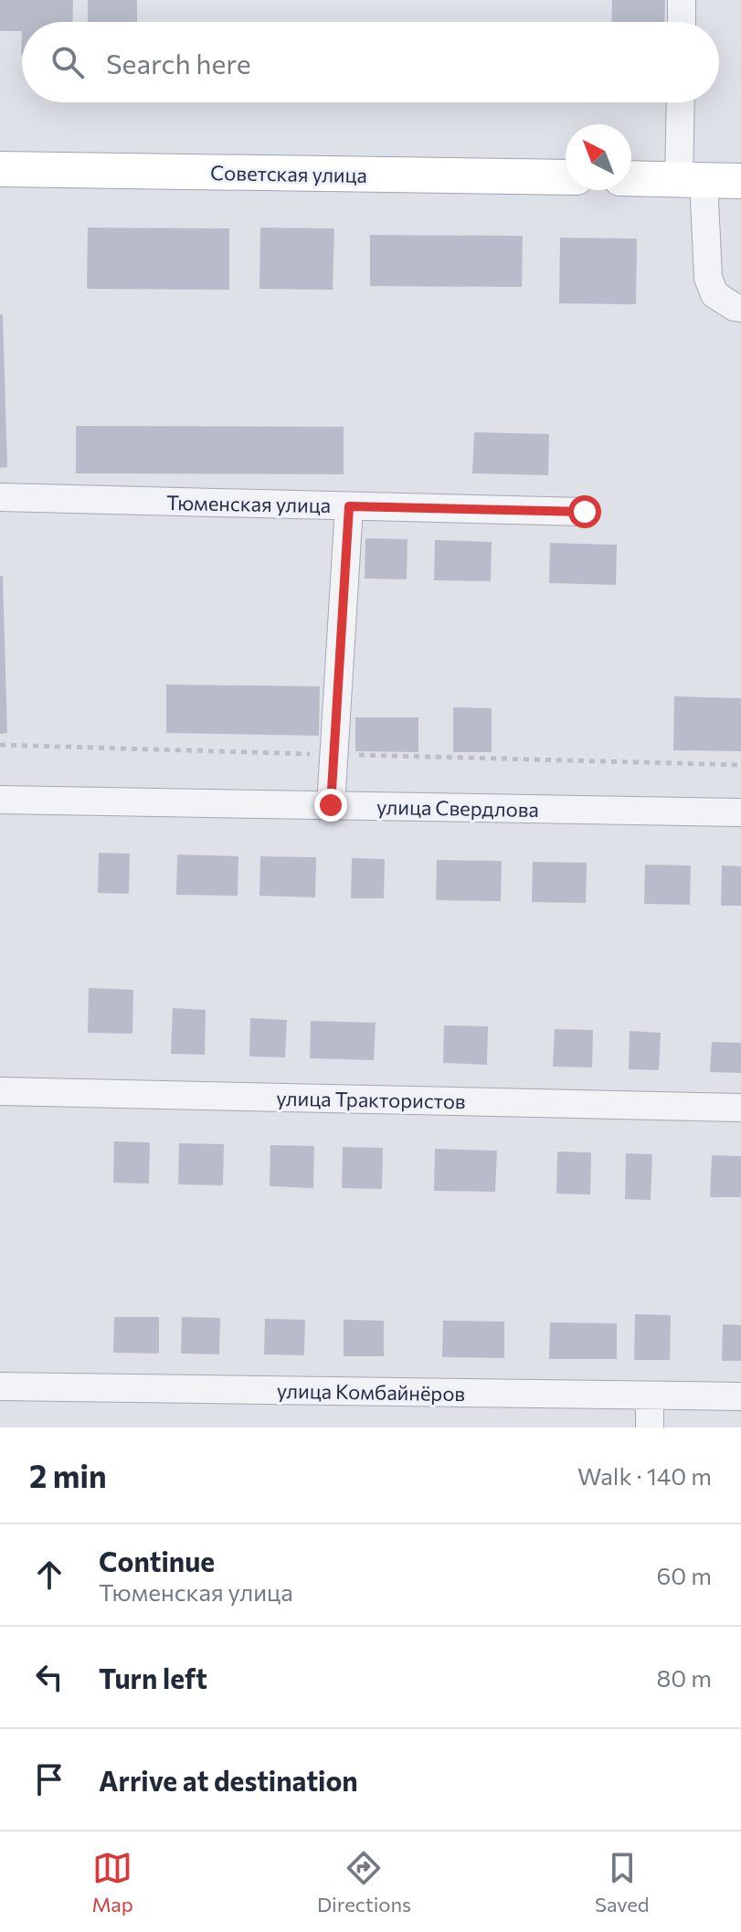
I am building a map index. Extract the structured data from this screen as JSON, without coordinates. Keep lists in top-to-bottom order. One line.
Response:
{"streets":{"main road":["Советская улица"],"street":["Тюменская улица","улица Свердлова","улица Трактористов","улица Комбайнёров"]},"north":"top left","page":{"search":"Search here","heading":["2 min","Walk · 140 m"],"list":[["Continue","Тюменская улица","60 m"],["Turn left","80 m"],"Arrive at destination"],"nav":["Map","Directions","Saved"]}}
